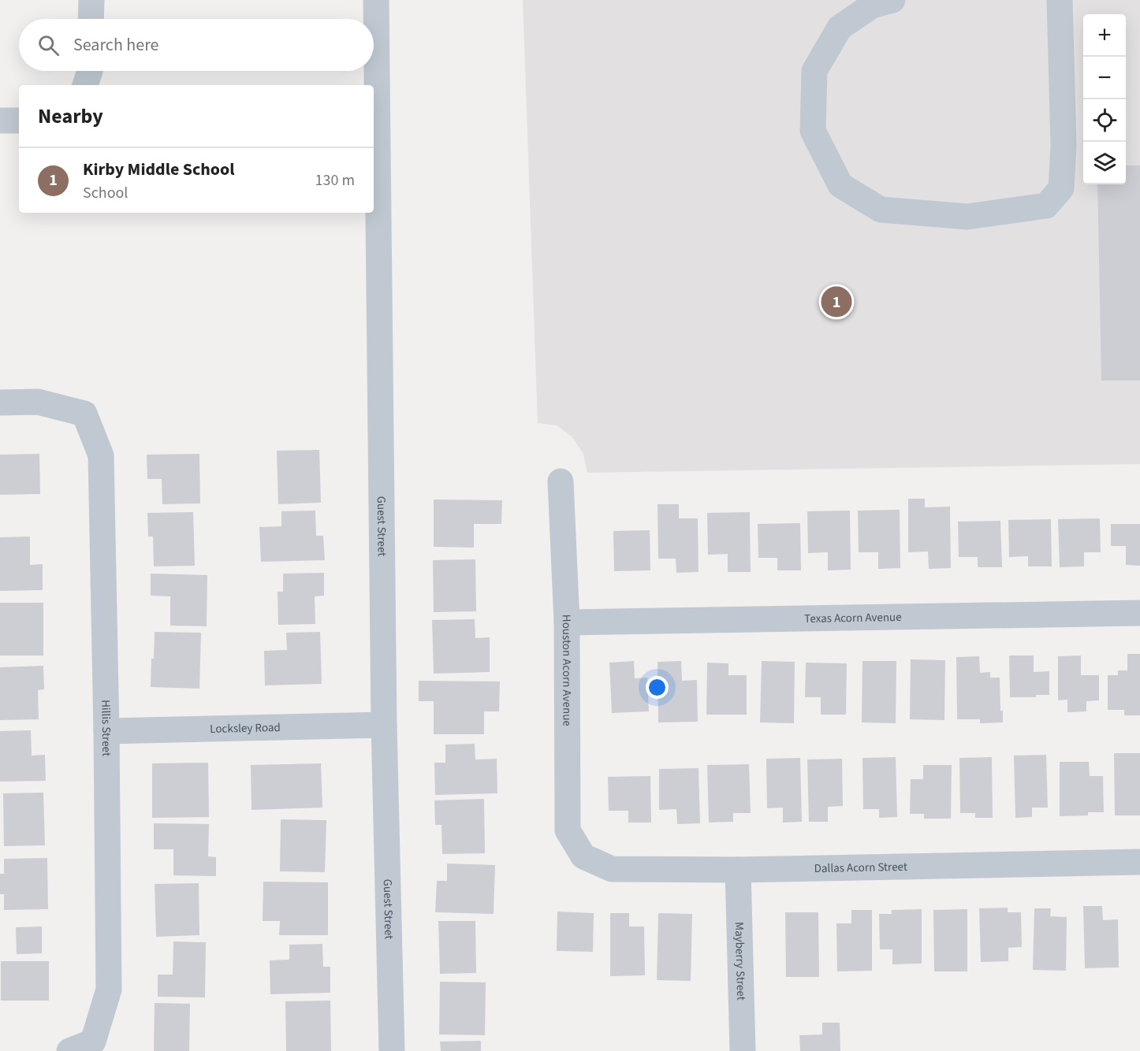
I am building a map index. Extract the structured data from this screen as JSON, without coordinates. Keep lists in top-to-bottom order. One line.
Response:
{"streets":{"street":["Guest Street","Texas Acorn Avenue","Houston Acorn Avenue","Hillis Street","Locksley Road","Dallas Acorn Street","Mayberry Street"]},"crossings":[["Guest Street","Locksley Road"],["Texas Acorn Avenue","Houston Acorn Avenue"],["Houston Acorn Avenue","Dallas Acorn Street"],["Hillis Street","Locksley Road"],["Dallas Acorn Street","Mayberry Street"]],"page":{"map_buttons":["+","−"],"search":"Search here","heading":"Nearby","list":[{"mark":"1","name":"Kirby Middle School","note":"School","value":"130 m"}],"pins":"1"}}
